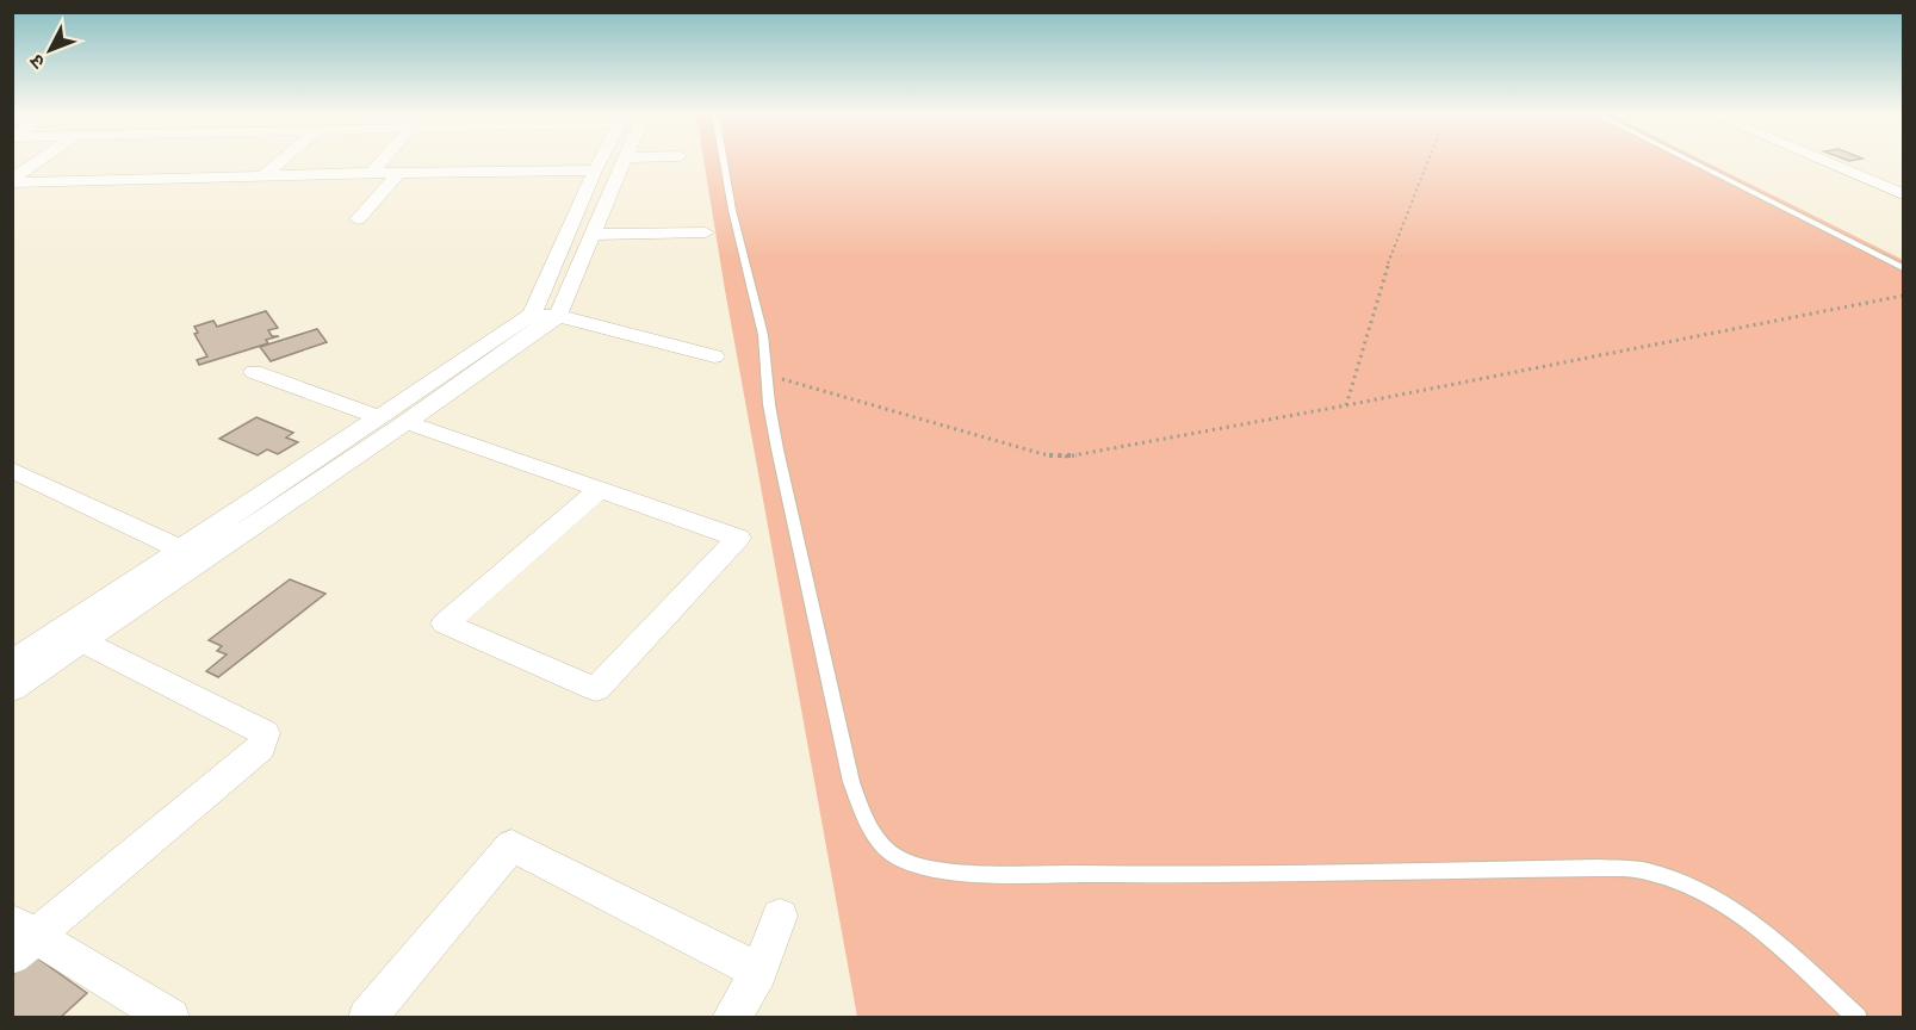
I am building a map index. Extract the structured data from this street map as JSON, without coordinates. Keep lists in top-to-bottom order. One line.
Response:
{"north":"bottom left"}
